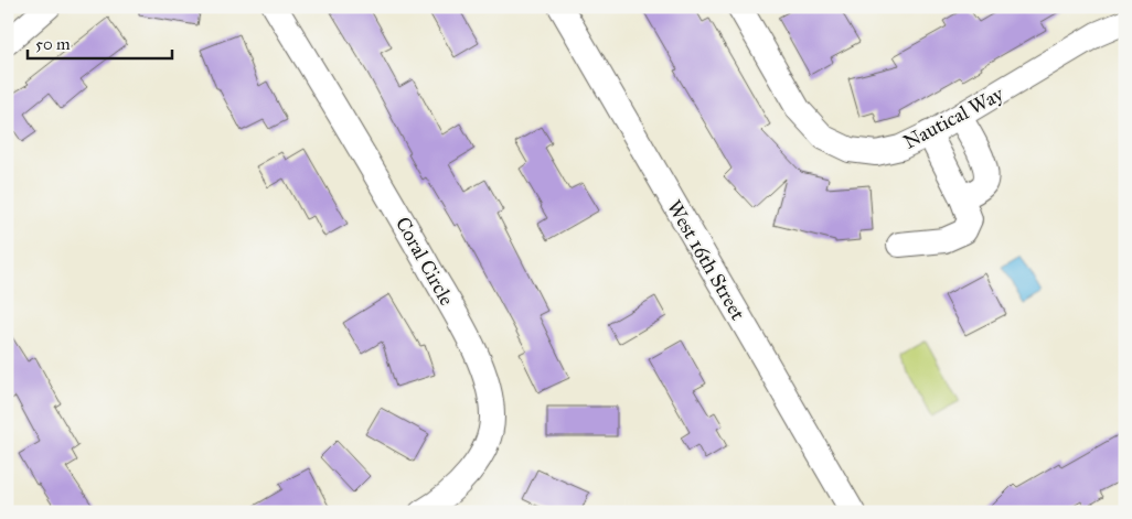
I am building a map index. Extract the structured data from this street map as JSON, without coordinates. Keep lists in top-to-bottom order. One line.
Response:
{"streets":{"street":["Nautical Way","West 16th Street","Coral Circle"]},"scale_bar":"50 m"}
